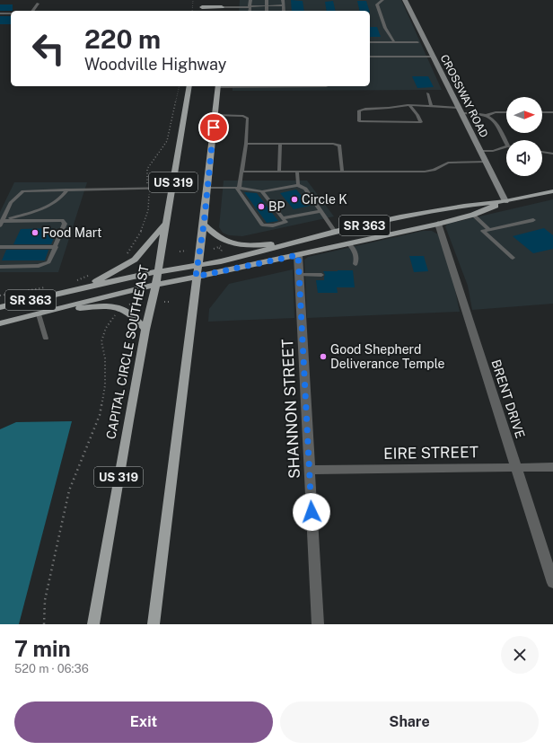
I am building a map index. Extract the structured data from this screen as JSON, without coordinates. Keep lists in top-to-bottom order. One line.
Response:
{"streets":{"main road":["US 319","SR 363","CAPITAL CIRCLE SOUTHEAST"],"street":["CROSSWAY ROAD","BRENT DRIVE","SHANNON STREET","EIRE STREET"]},"crossings":[["CROSSWAY ROAD","SR 363"],["US 319","SR 363"],["SR 363","CAPITAL CIRCLE SOUTHEAST"],["SR 363","BRENT DRIVE"],["SR 363","SHANNON STREET"],["BRENT DRIVE","EIRE STREET"],["SHANNON STREET","EIRE STREET"]],"places":["Circle K","BP","Food Mart","Good Shepherd Deliverance Temple"],"north":"right","page":{"turn":["220 m","Woodville Highway"],"heading":["7 min","520 m · 06:36"],"buttons":["Exit","Share"]}}
